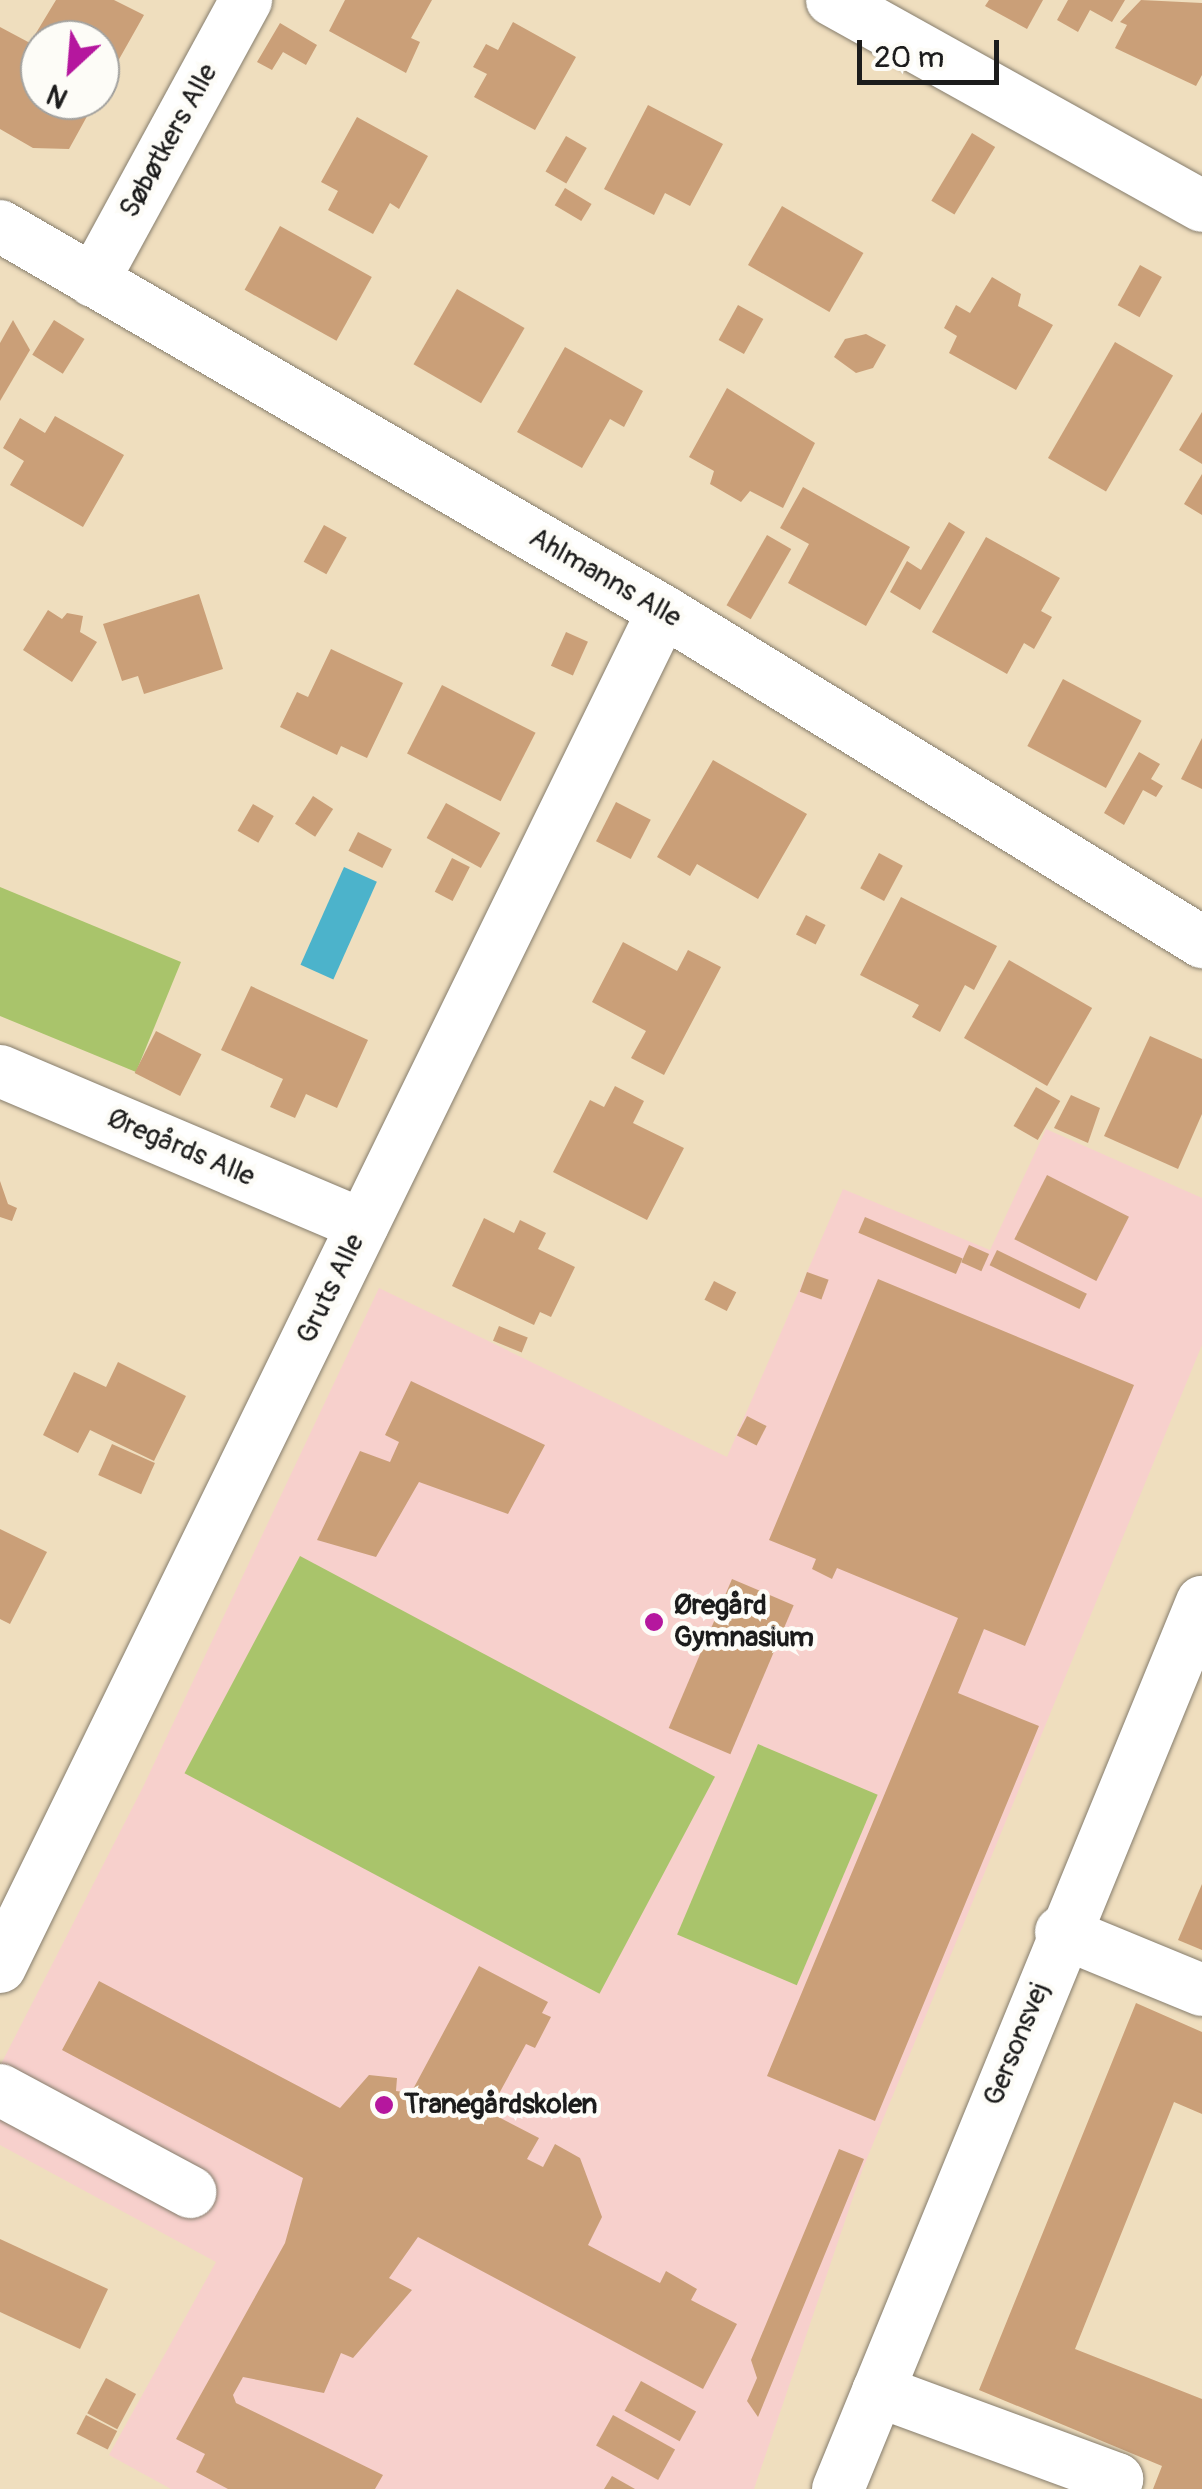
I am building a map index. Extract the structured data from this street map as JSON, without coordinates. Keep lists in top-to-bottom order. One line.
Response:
{"streets":{"street":["Søbøtkers Alle","Ahlmanns Alle","Øregårds Alle","Gruts Alle","Gersonsvej"]},"crossings":[["Søbøtkers Alle","Ahlmanns Alle"],["Ahlmanns Alle","Gruts Alle"],["Øregårds Alle","Gruts Alle"]],"places":["Øregård Gymnasium","Tranegårdskolen"],"scale_bar":"20 m","north":"bottom left"}
